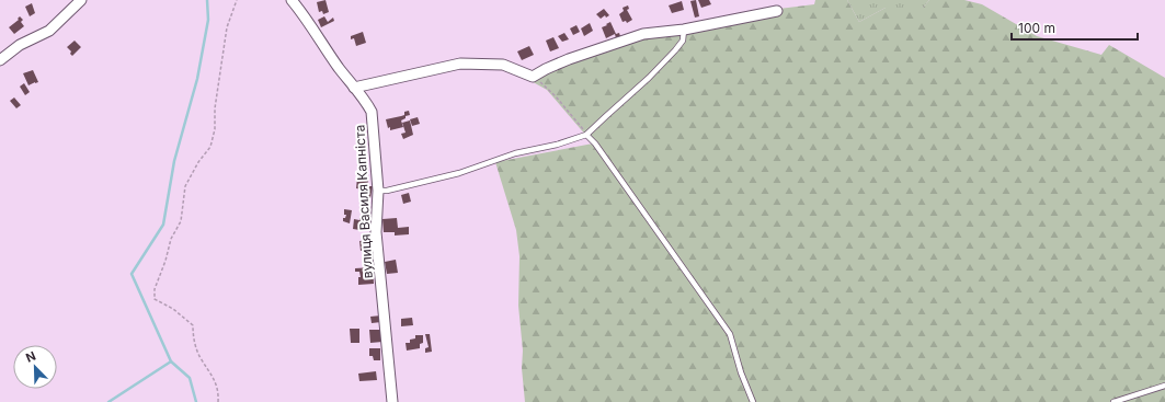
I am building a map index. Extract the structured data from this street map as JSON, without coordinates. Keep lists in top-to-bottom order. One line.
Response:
{"streets":{"street":["вулиця Василя Капніста"]},"scale_bar":"100 m","north":"top left"}
